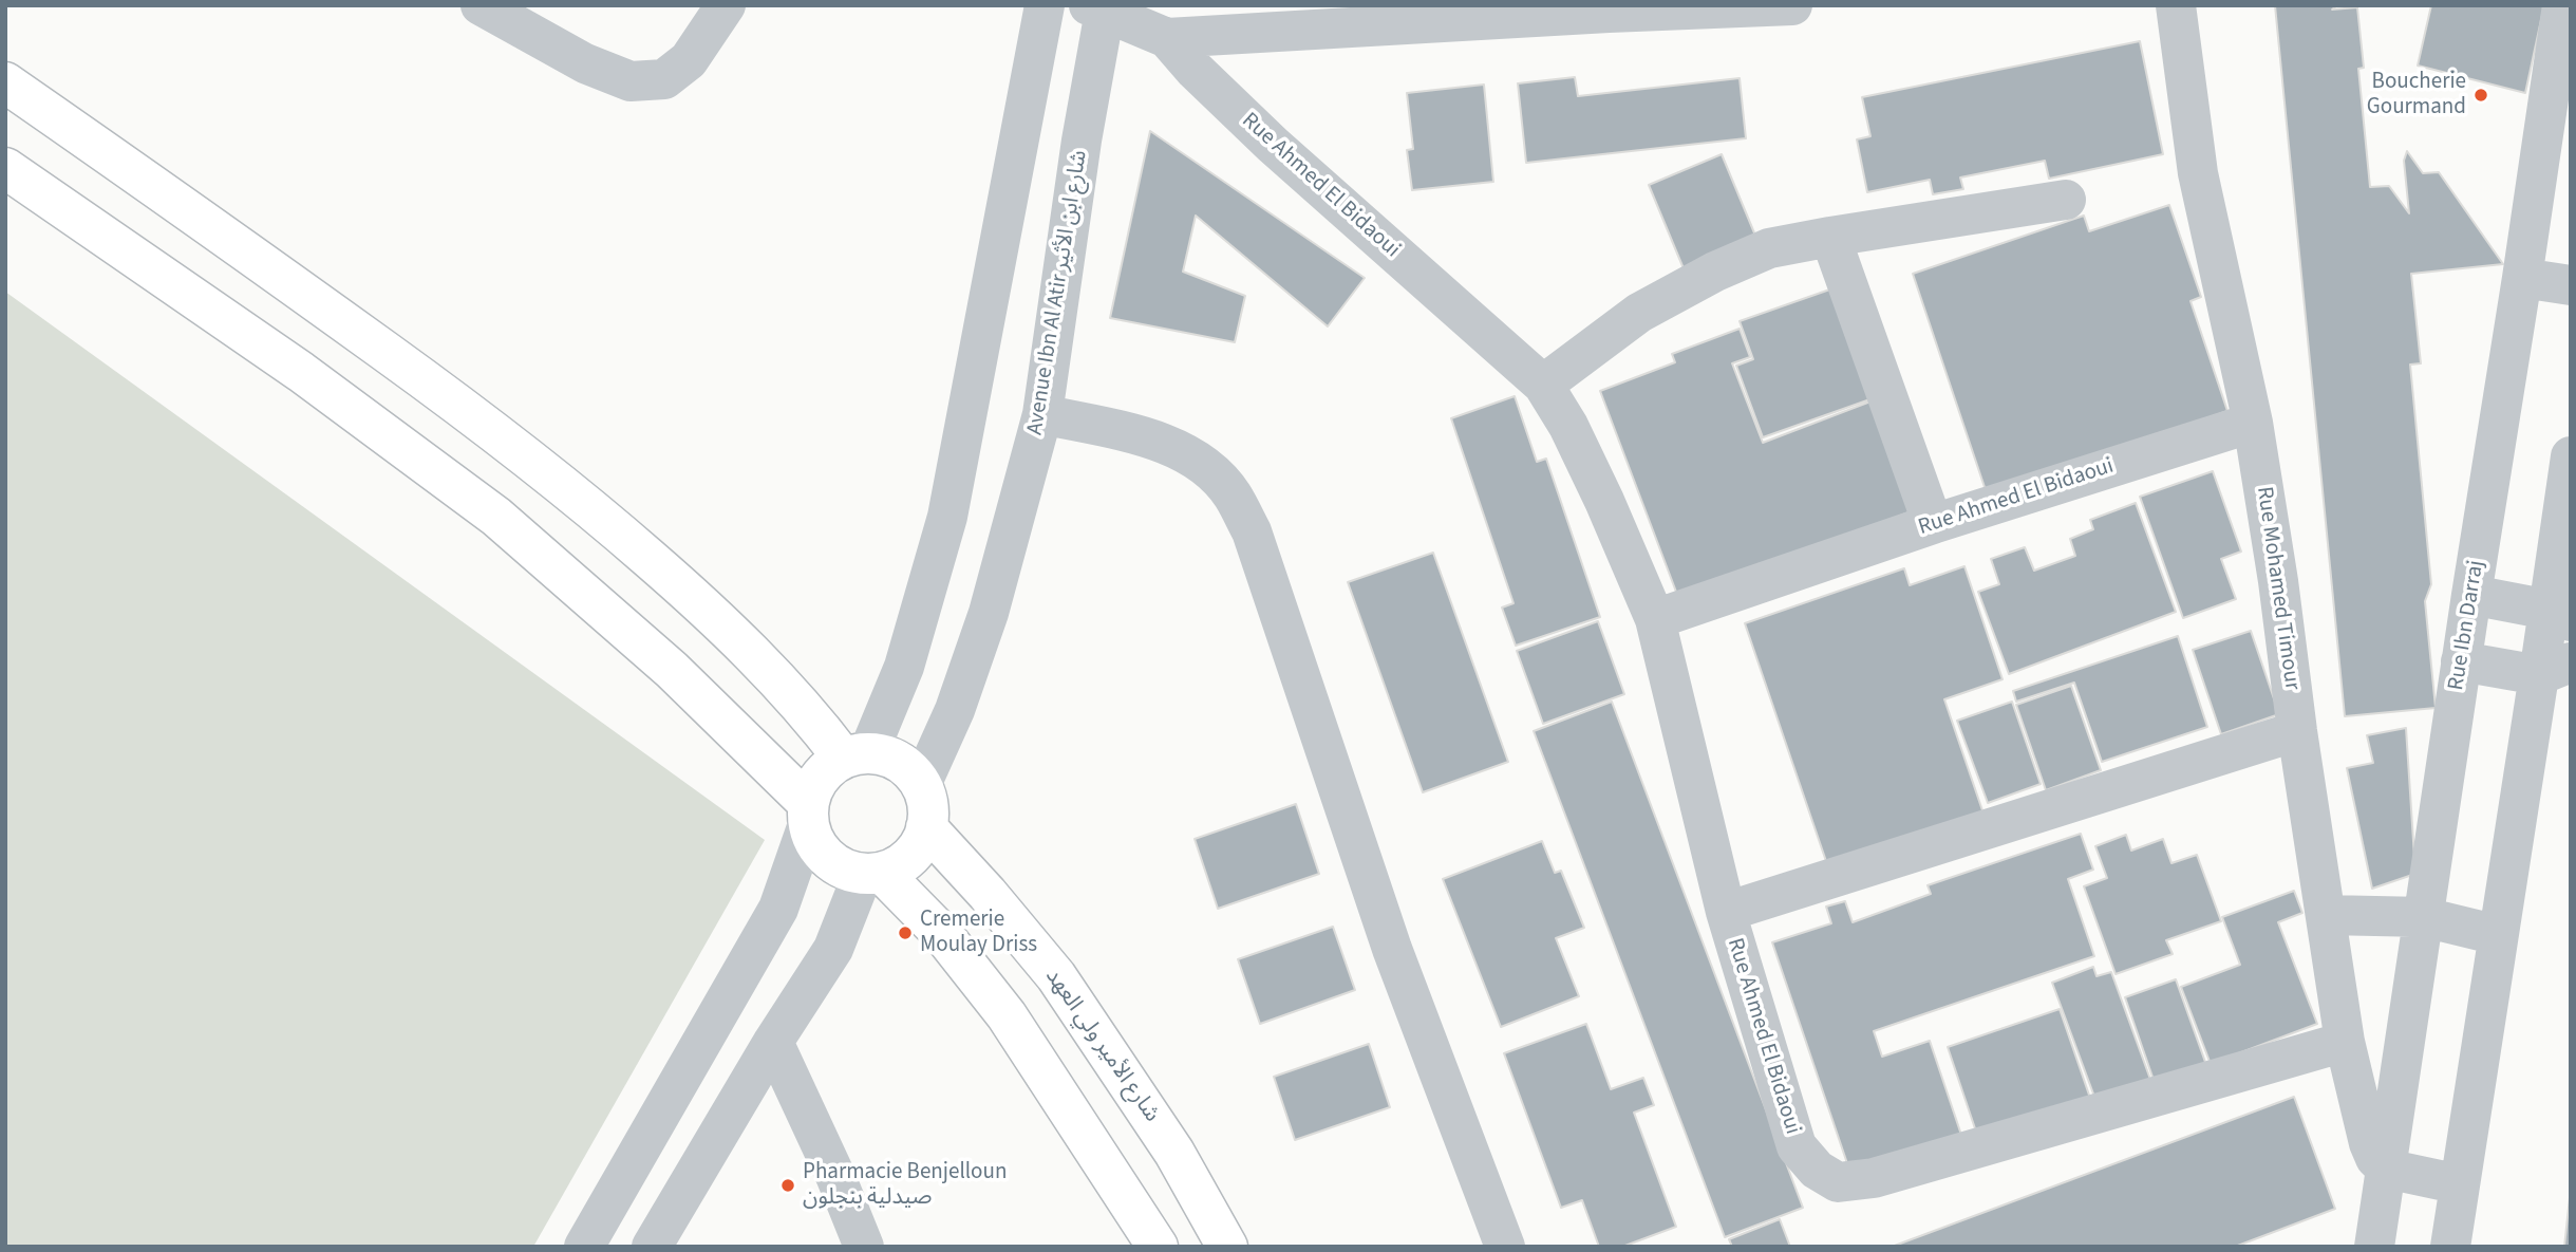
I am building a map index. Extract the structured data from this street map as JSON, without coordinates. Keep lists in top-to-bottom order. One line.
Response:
{"streets":{"main road":["شارع الأمير ولي العهد"],"street":["Rue Ahmed El Bidaoui","Avenue Ibn Al Atir شارع ابن الأثير","Rue Mohamed Timour","Rue Ibn Darraj"]},"crossings":[["Rue Ahmed El Bidaoui","Avenue Ibn Al Atir شارع ابن الأثير"],["Rue Ahmed El Bidaoui","Rue Mohamed Timour"],["Avenue Ibn Al Atir شارع ابن الأثير","شارع الأمير ولي العهد"],["Rue Mohamed Timour","Rue Ibn Darraj"]],"places":["Boucherie Gourmand","Cremerie Moulay Driss","Pharmacie Benjelloun صيدلية بنجلون"]}
